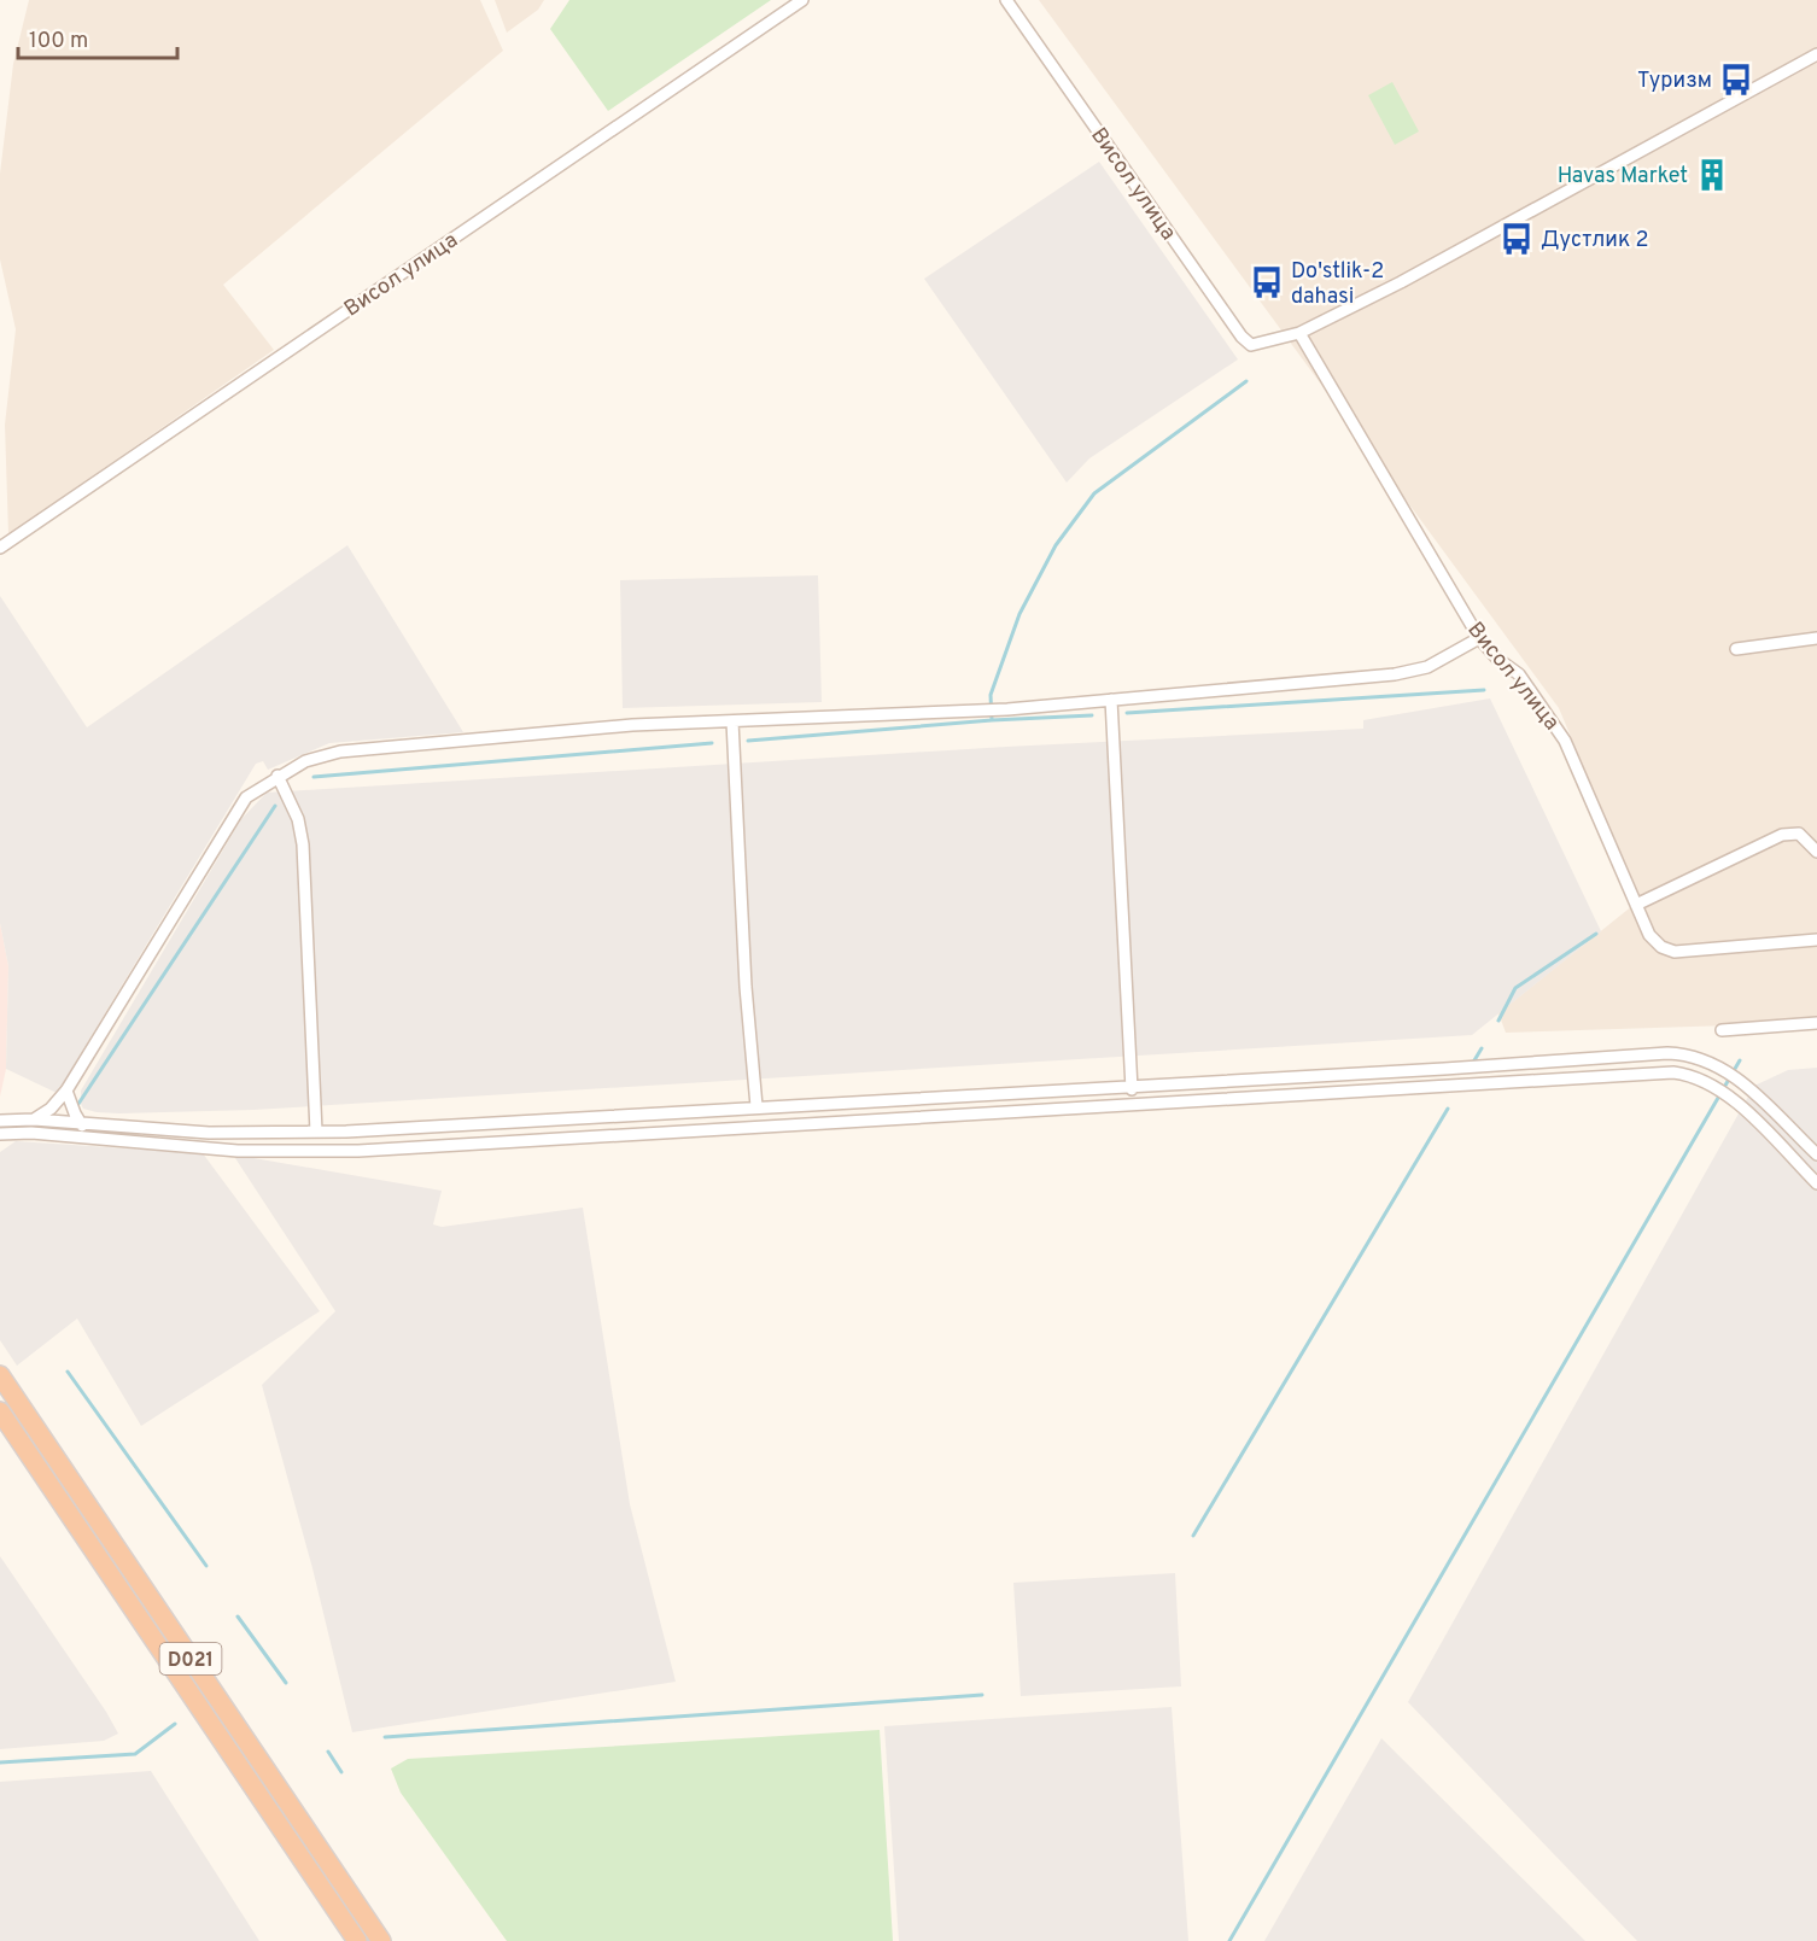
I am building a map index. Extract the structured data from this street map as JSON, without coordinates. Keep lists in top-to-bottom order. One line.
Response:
{"streets":{"highway":["D021"],"street":["Висол улица"]},"places":{"bus stop":["Туризм","Дустлик 2","Do'stlik-2 dahasi"],"building":["Havas Market"]},"scale_bar":"100 m"}
